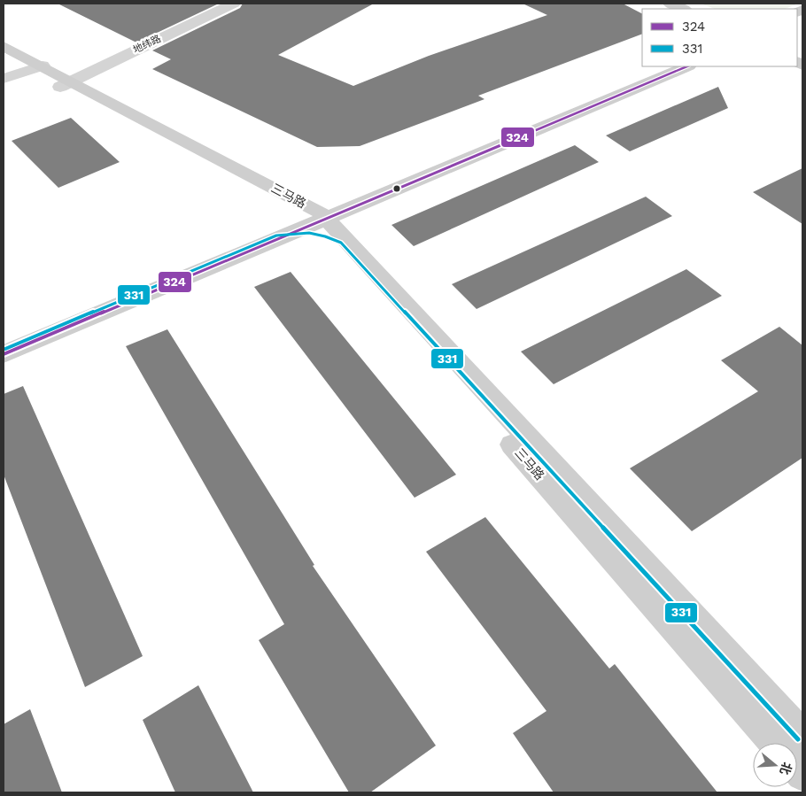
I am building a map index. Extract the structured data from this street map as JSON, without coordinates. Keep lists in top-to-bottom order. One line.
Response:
{"streets":{"street":["地纬路","三马路"]},"crossings":[["地纬路","三马路"]],"lines":["transit line 324","transit line 331"],"legend":["324","331"],"north":"right"}
